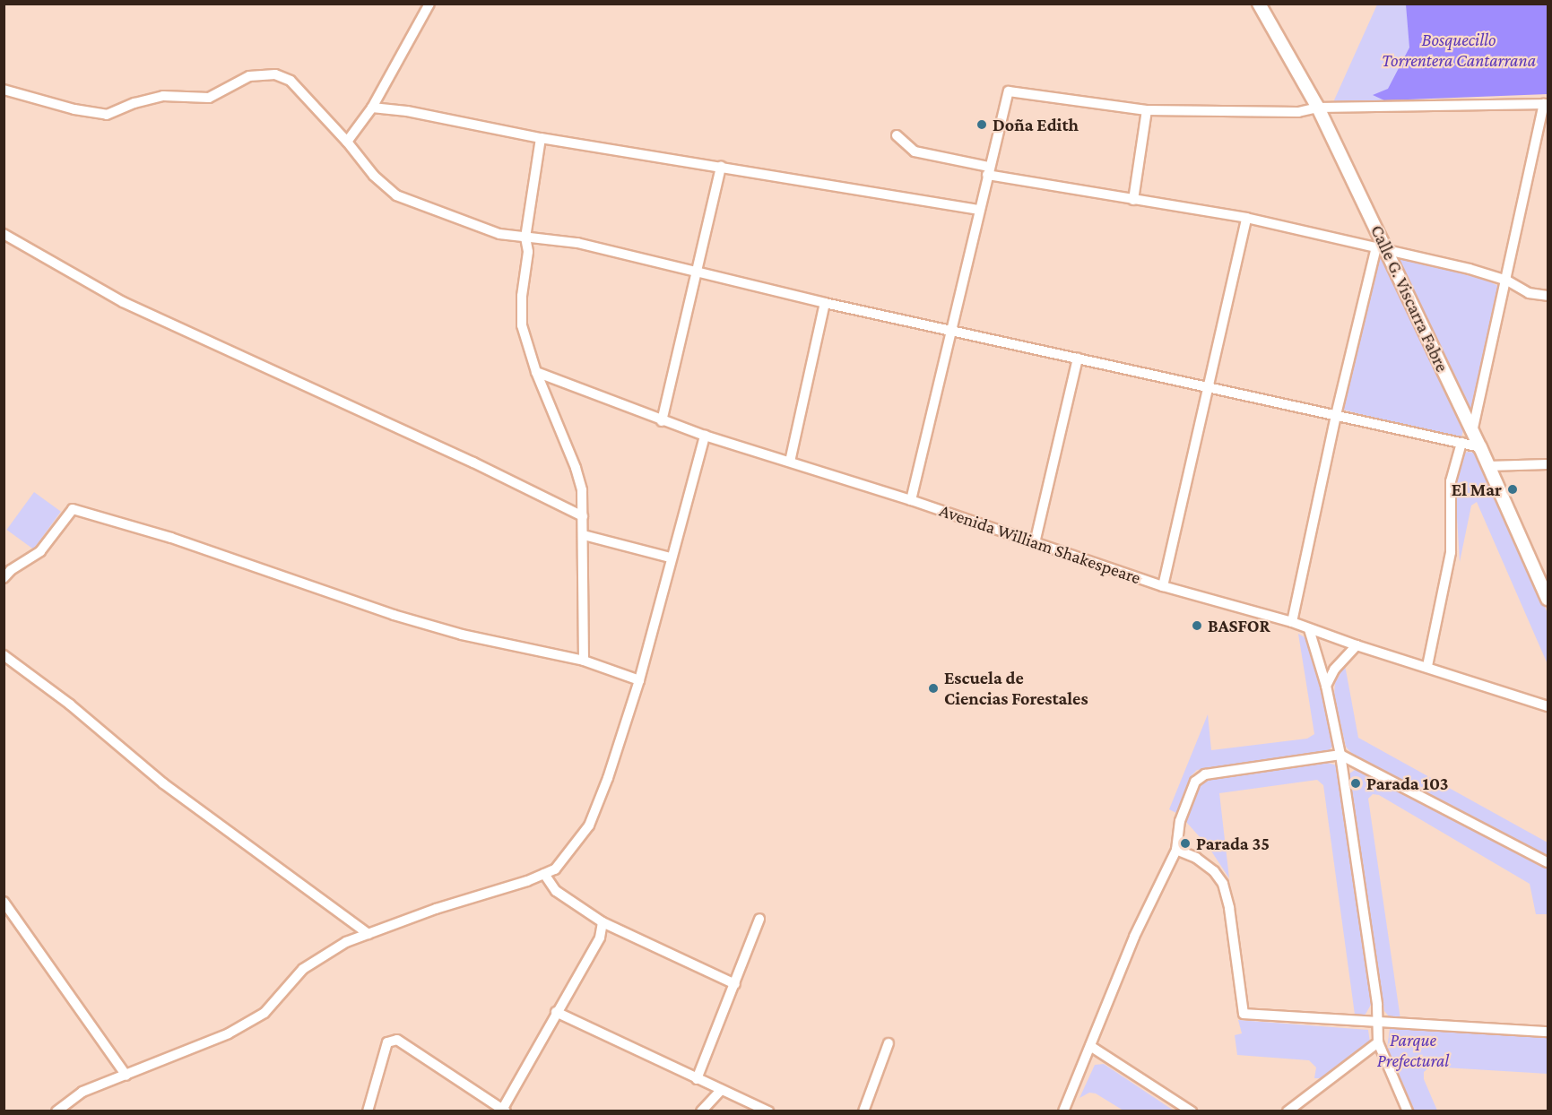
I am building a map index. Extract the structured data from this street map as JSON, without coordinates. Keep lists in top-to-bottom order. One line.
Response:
{"streets":{"street":["Calle G. Viscarra Fabre","Avenida William Shakespeare"]},"parks":["Bosquecillo Torrentera Cantarrana","Parque Prefectural"],"places":["Doña Edith","El Mar","BASFOR","Escuela de Ciencias Forestales","Parada 103","Parada 35"]}
